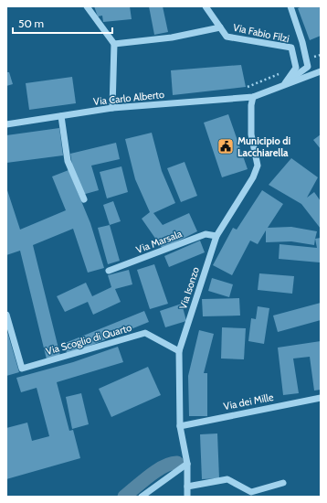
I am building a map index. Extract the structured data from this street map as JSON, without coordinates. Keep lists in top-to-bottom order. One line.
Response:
{"streets":{"street":["Via Fabio Filzi","Via Carlo Alberto","Via Marsala","Via Isonzo","Via Scoglio di Quarto","Via dei Mille"]},"crossings":[["Via Fabio Filzi","Via Carlo Alberto"],["Via Carlo Alberto","Via Isonzo"],["Via Marsala","Via Isonzo"],["Via Isonzo","Via Scoglio di Quarto"],["Via Isonzo","Via dei Mille"]],"places":{"public building":["Municipio di Lacchiarella"]},"scale_bar":"50 m"}
